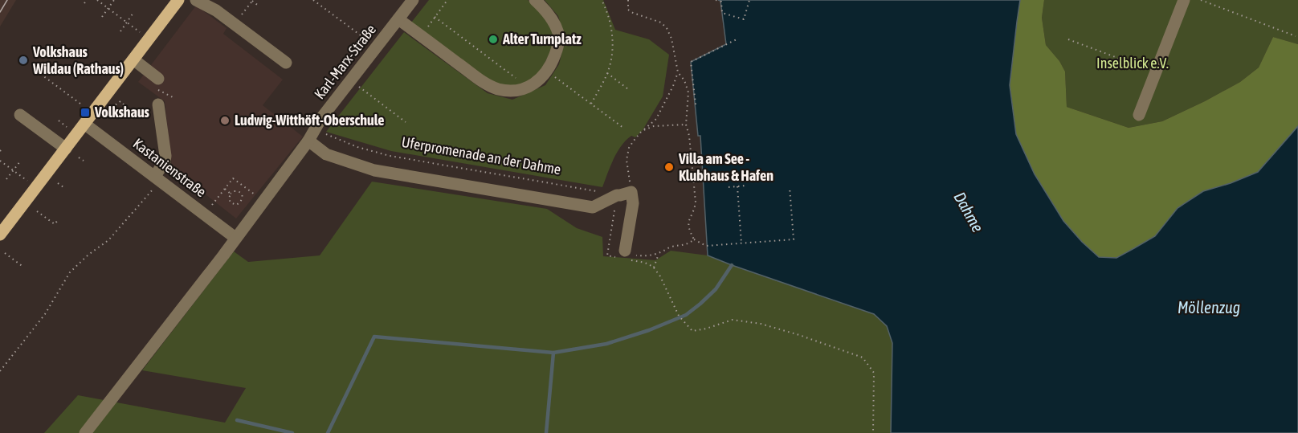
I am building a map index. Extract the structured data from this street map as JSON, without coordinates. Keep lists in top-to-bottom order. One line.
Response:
{"streets":{"street":["Karl-Marx-Straße","Kastanienstraße"],"path":["Uferpromenade an der Dahme"]},"crossings":[["Karl-Marx-Straße","Uferpromenade an der Dahme"],["Karl-Marx-Straße","Kastanienstraße"]],"water":["Dahme","Möllenzug"],"parks":["Inselblick e.V."],"places":{"other":["Alter Turnplatz","Volkshaus Wildau (Rathaus)","Ludwig-Witthöft-Oberschule","Villa am See - Klubhaus & Hafen"],"transit":["Volkshaus"]}}
